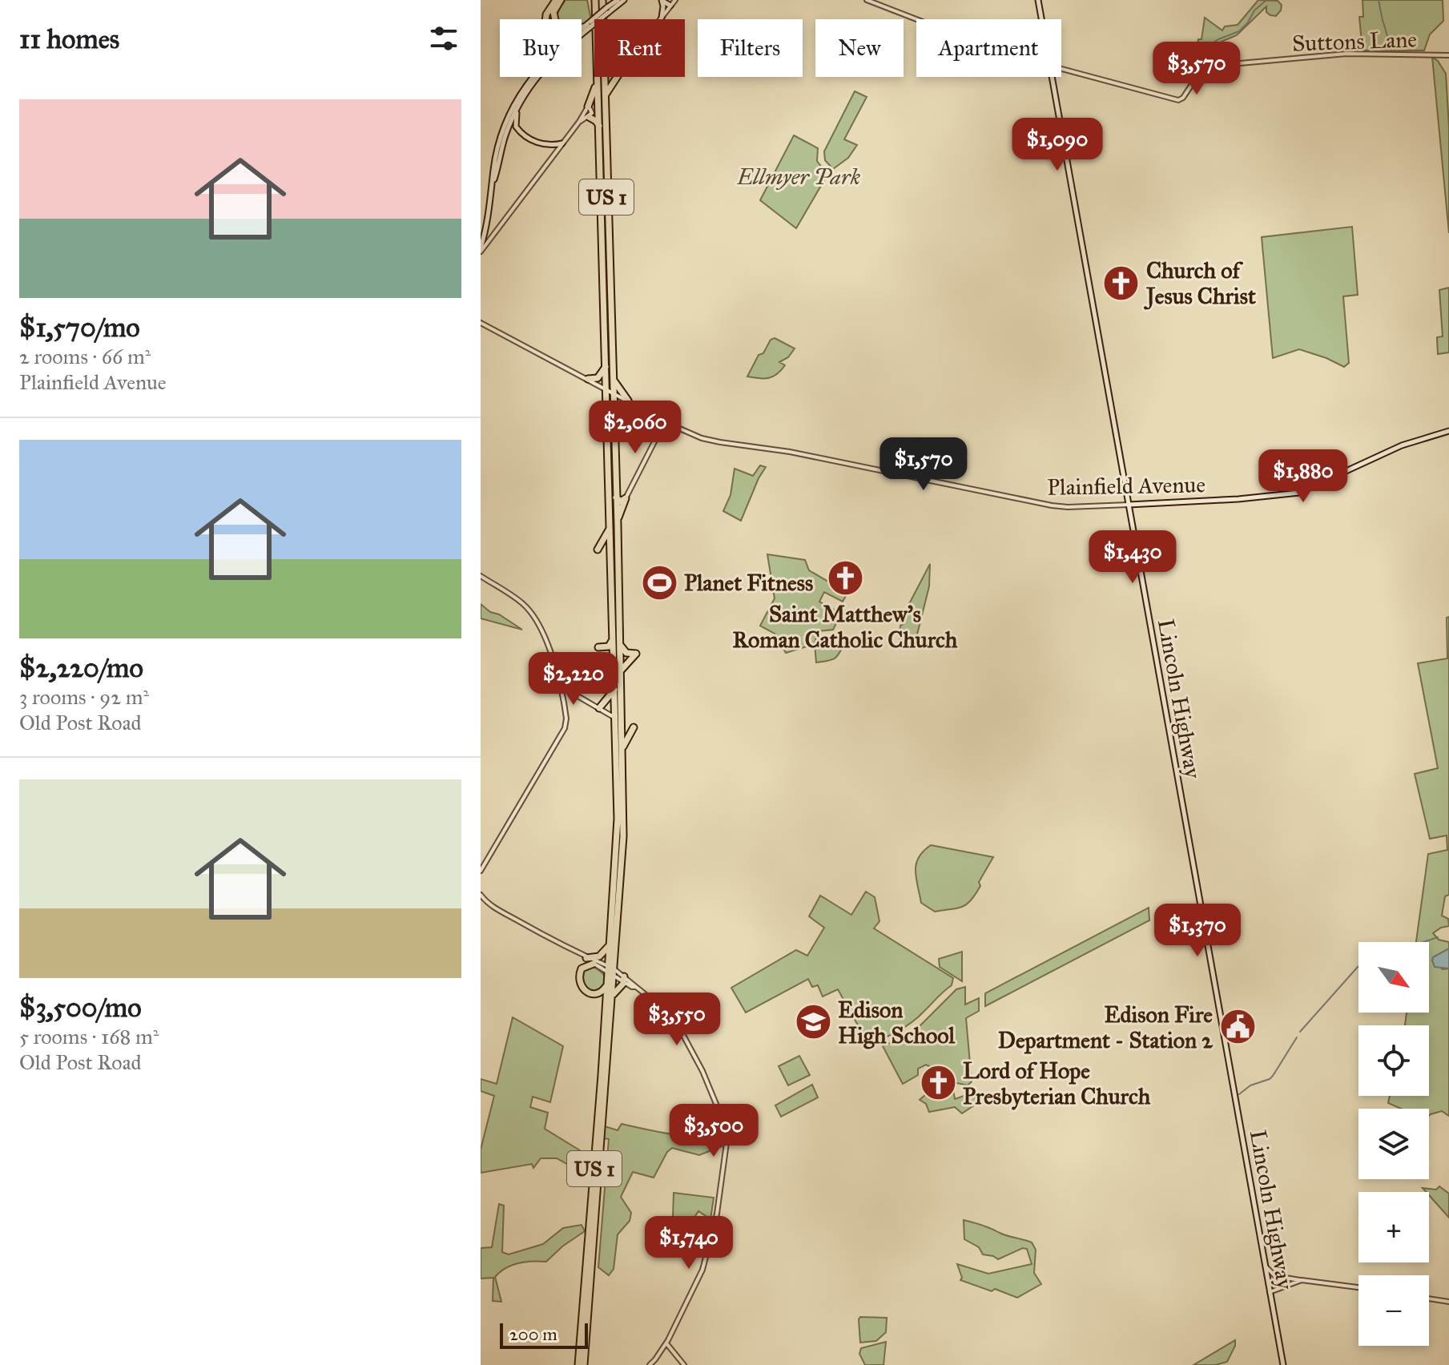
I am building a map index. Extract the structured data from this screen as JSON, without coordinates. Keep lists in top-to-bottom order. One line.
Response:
{"streets":{"highway":["US 1"],"main road":["Plainfield Avenue","Lincoln Highway"],"street":["Suttons Lane"]},"crossings":[["US 1","Plainfield Avenue"],["Plainfield Avenue","Lincoln Highway"]],"parks":["Ellmyer Park"],"places":{"church":["Church of Jesus Christ","Saint Matthew's Roman Catholic Church","Lord of Hope Presbyterian Church"],"sports":["Planet Fitness"],"school or university":["Edison High School"],"public building":["Edison Fire Department - Station 2"]},"scale_bar":"200 m","north":"bottom right","page":{"heading":"11 homes","chip":["Buy","Rent","Filters","New","Apartment"],"price":["$3,570","$1,090","$2,060","$1,570","$1,880","$1,430","$2,220","$1,370","$3,550","$3,500","$1,740"],"list":[{"name":"$1,570/mo","note":"2 rooms · 66 m² · Plainfield Avenue"},{"name":"$2,220/mo","note":"3 rooms · 92 m² · Old Post Road"},{"name":"$3,500/mo","note":"5 rooms · 168 m² · Old Post Road"}],"map_buttons":["+","−"],"scale":"200 m"}}
